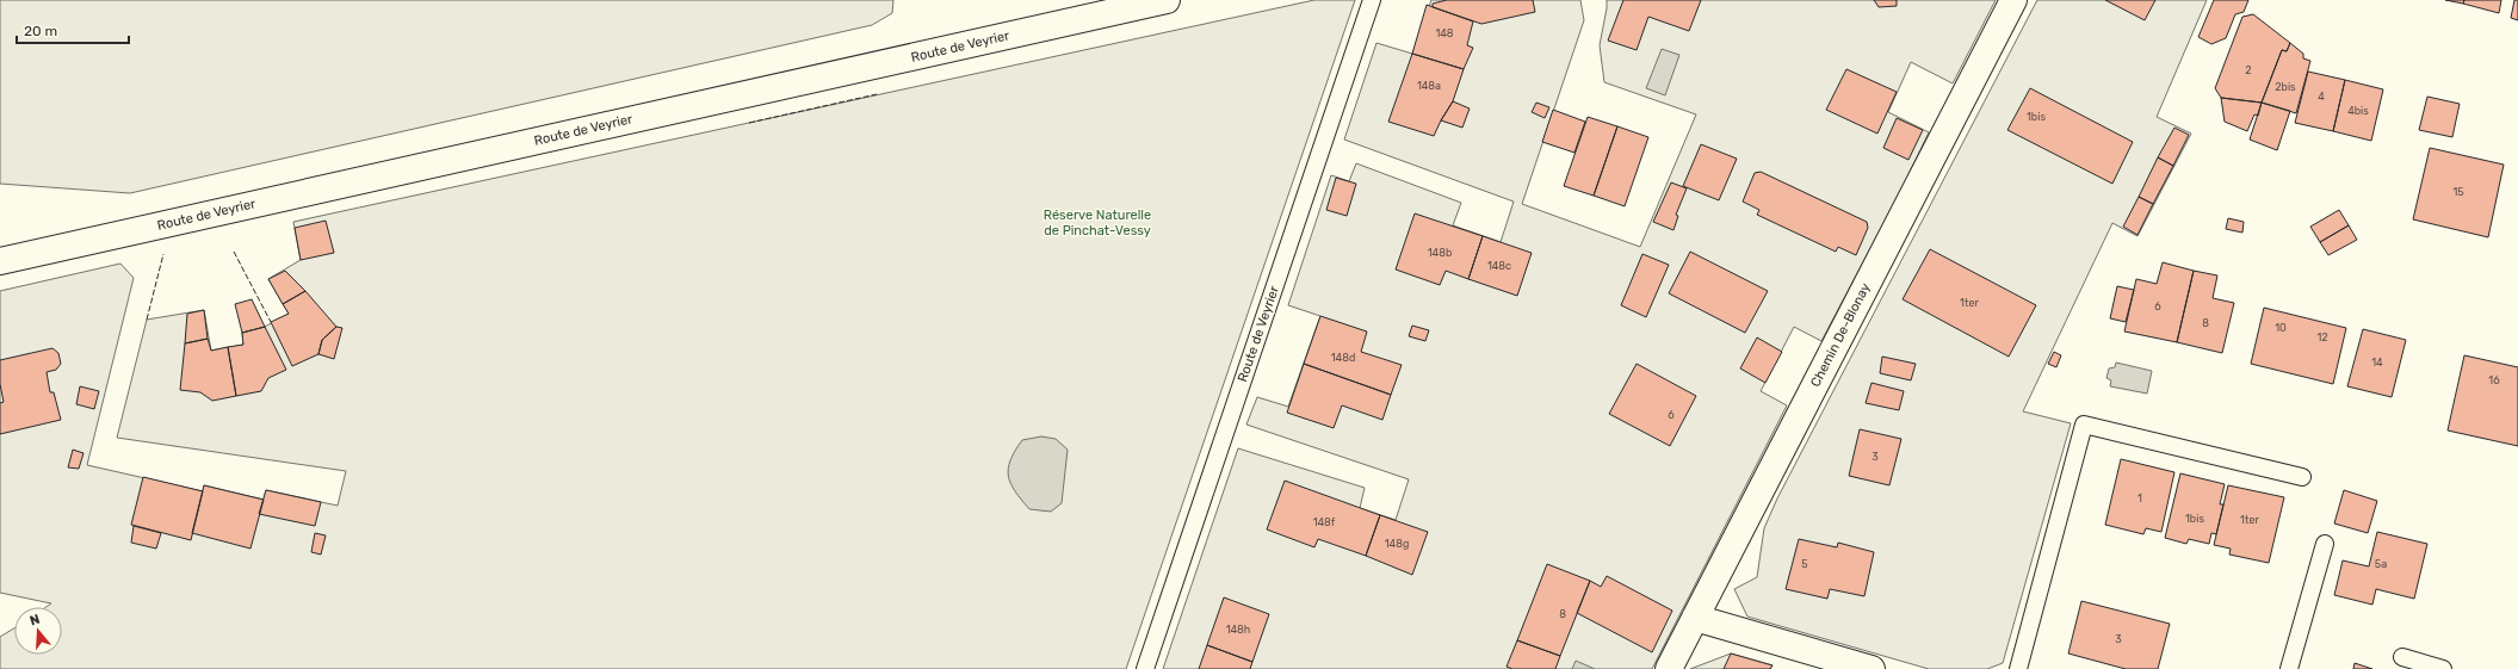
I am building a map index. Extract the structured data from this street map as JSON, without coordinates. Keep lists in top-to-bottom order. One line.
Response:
{"streets":{"main road":["Route de Veyrier","Chemin De-Blonay"]},"parks":["Réserve Naturelle de Pinchat-Vessy"],"house_numbers":["148","2","148a","2bis","4","4bis","1bis","15","148b","148c","1ter","6","8","10","12","148d","14","16","6","3","1","1bis","1ter","148f","148g","5","5a","8","148h","3"],"scale_bar":"20 m","north":"top"}
